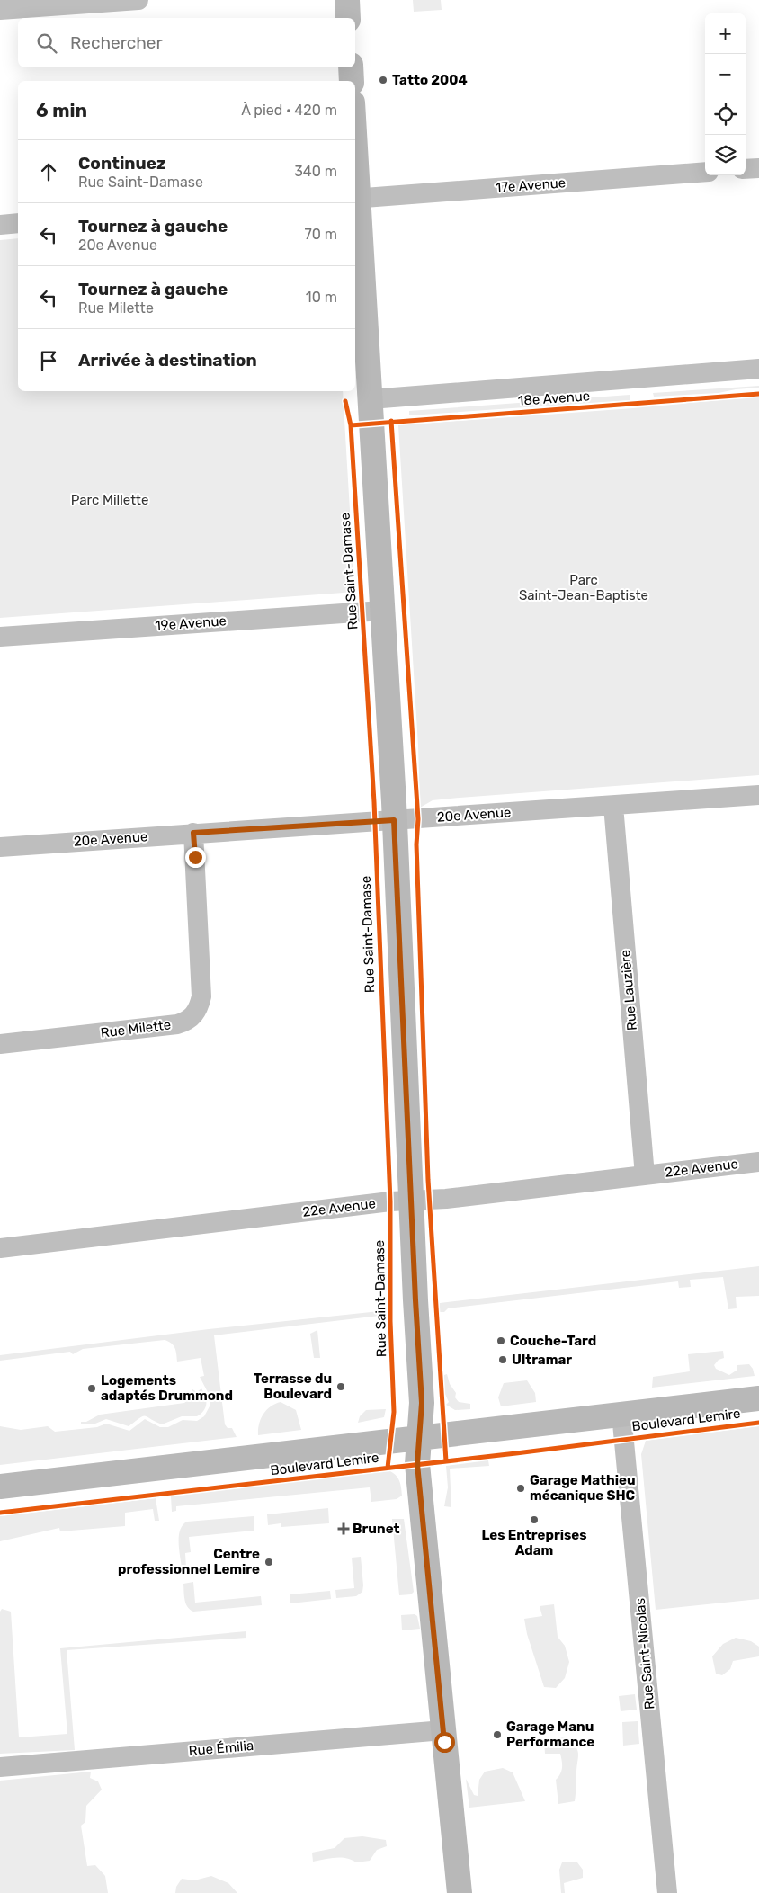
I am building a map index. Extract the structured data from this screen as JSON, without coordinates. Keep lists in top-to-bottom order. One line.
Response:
{"streets":{"street":["17e Avenue","18e Avenue","19e Avenue","20e Avenue","Rue Lauzière","Rue Milette","22e Avenue","Boulevard Lemire","Rue Saint-Nicolas","Rue Émilia"],"cycle path":["Rue Saint-Damase"]},"crossings":[["20e Avenue","Rue Lauzière"],["20e Avenue","Rue Milette"],["Rue Lauzière","22e Avenue"],["Boulevard Lemire","Rue Saint-Nicolas"]],"parks":["Parc Millette","Parc Saint-Jean-Baptiste"],"places":{"other":["Tatto 2004","Couche-Tard","Ultramar","Terrasse du Boulevard","Logements adaptés Drummond","Garage Mathieu mécanique SHC","Les Entreprises Adam","Centre professionnel Lemire","Garage Manu Performance"],"health":["Brunet"]},"page":{"map_buttons":["+","−"],"search":"Rechercher","heading":["6 min","À pied · 420 m"],"list":[["Continuez","Rue Saint-Damase","340 m"],["Tournez à gauche","20e Avenue","70 m"],["Tournez à gauche","Rue Milette","10 m"],"Arrivée à destination"]}}
